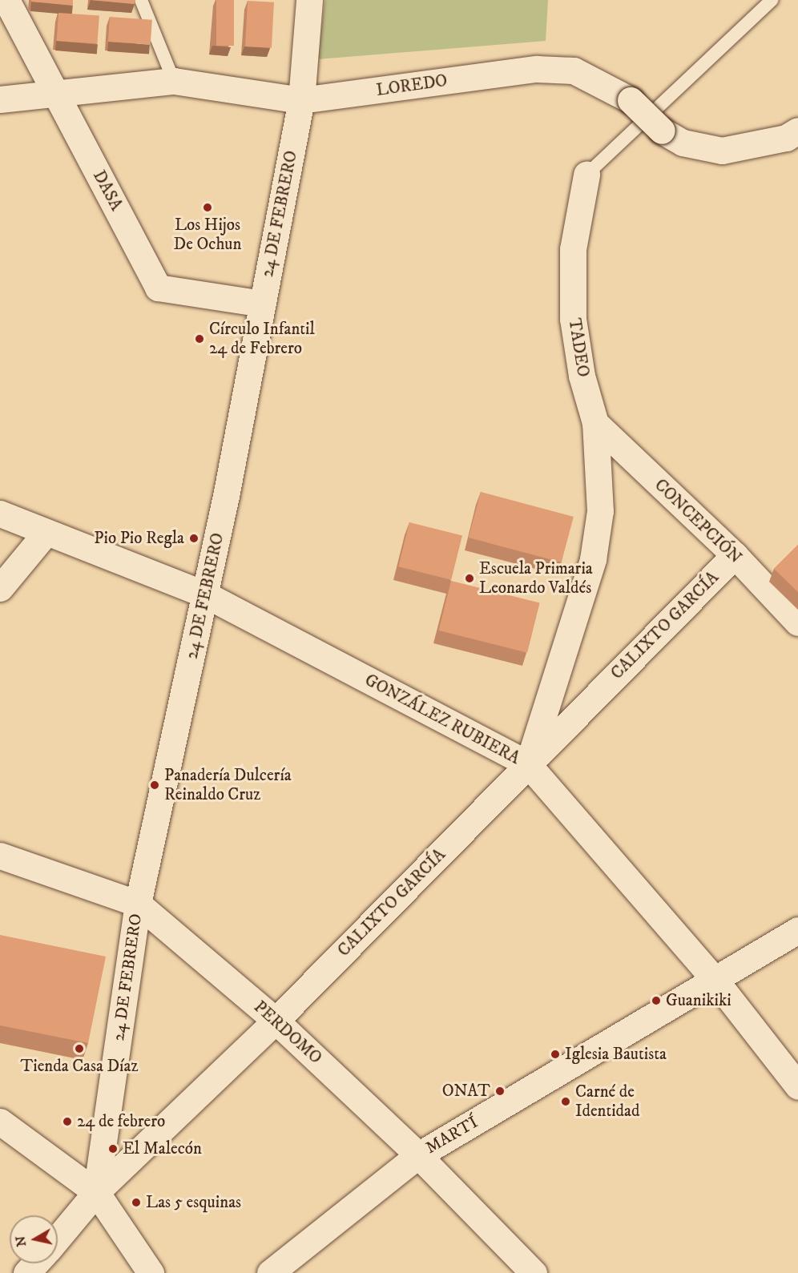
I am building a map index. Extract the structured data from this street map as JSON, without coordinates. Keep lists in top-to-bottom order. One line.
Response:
{"streets":{"street":["LOREDO","DASA","24 DE FEBRERO","TADEO","CONCEPCIÓN","CALIXTO GARCÍA","GONZÁLEZ RUBIERA","PERDOMO","MARTÍ"]},"crossings":[["LOREDO","DASA"],["LOREDO","24 DE FEBRERO"],["DASA","24 DE FEBRERO"],["24 DE FEBRERO","CALIXTO GARCÍA"],["24 DE FEBRERO","GONZÁLEZ RUBIERA"],["24 DE FEBRERO","PERDOMO"],["TADEO","CONCEPCIÓN"],["TADEO","CALIXTO GARCÍA"],["TADEO","GONZÁLEZ RUBIERA"],["CONCEPCIÓN","CALIXTO GARCÍA"],["CALIXTO GARCÍA","GONZÁLEZ RUBIERA"],["CALIXTO GARCÍA","PERDOMO"],["GONZÁLEZ RUBIERA","MARTÍ"],["PERDOMO","MARTÍ"]],"places":["Los Hijos De Ochun","Círculo Infantil 24 de Febrero","Pio Pio Regla","Escuela Primaria Leonardo Valdés","Panadería Dulcería Reinaldo Cruz","Guanikiki","Tienda Casa Díaz","Iglesia Bautista","ONAT","Carné de Identidad","24 de febrero","El Malecón","Las 5 esquinas"],"north":"left"}
